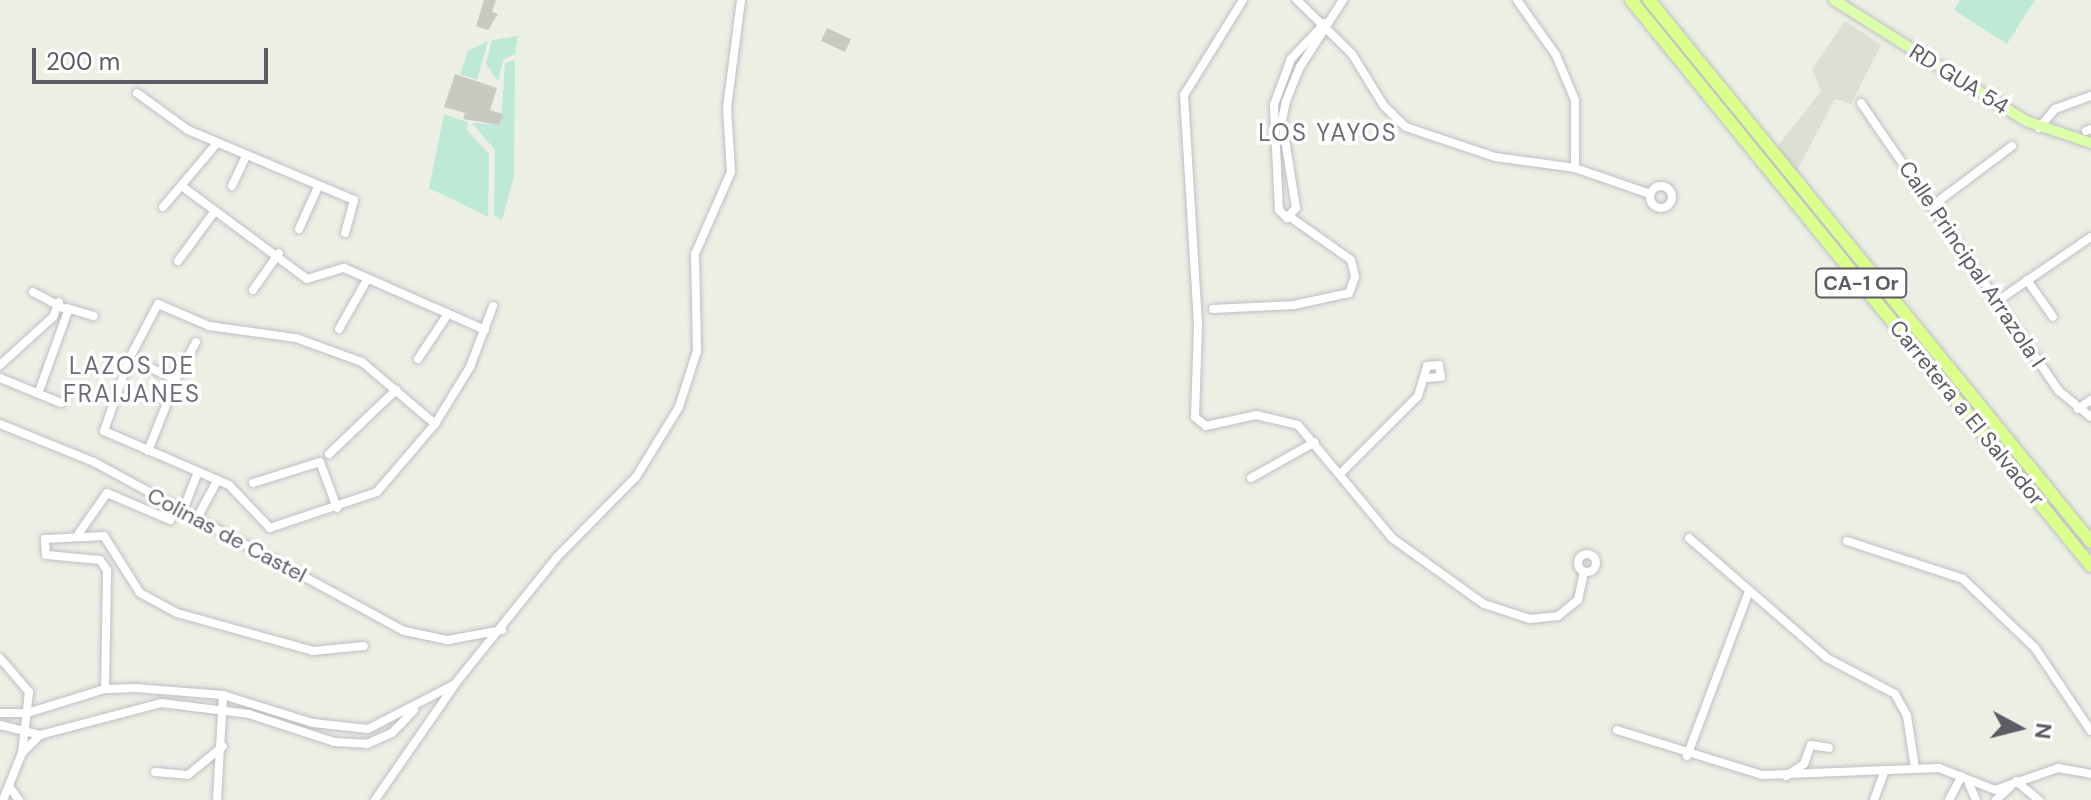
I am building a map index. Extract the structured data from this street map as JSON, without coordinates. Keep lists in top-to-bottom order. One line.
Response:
{"streets":{"highway":["CA-1 Or","Carretera a El Salvador"],"main road":["RD GUA 54"],"street":["Calle Principal Arrazola I","Colinas de Castel"]},"districts":["LOS YAYOS","LAZOS DE FRAIJANES"],"scale_bar":"200 m","north":"right"}
